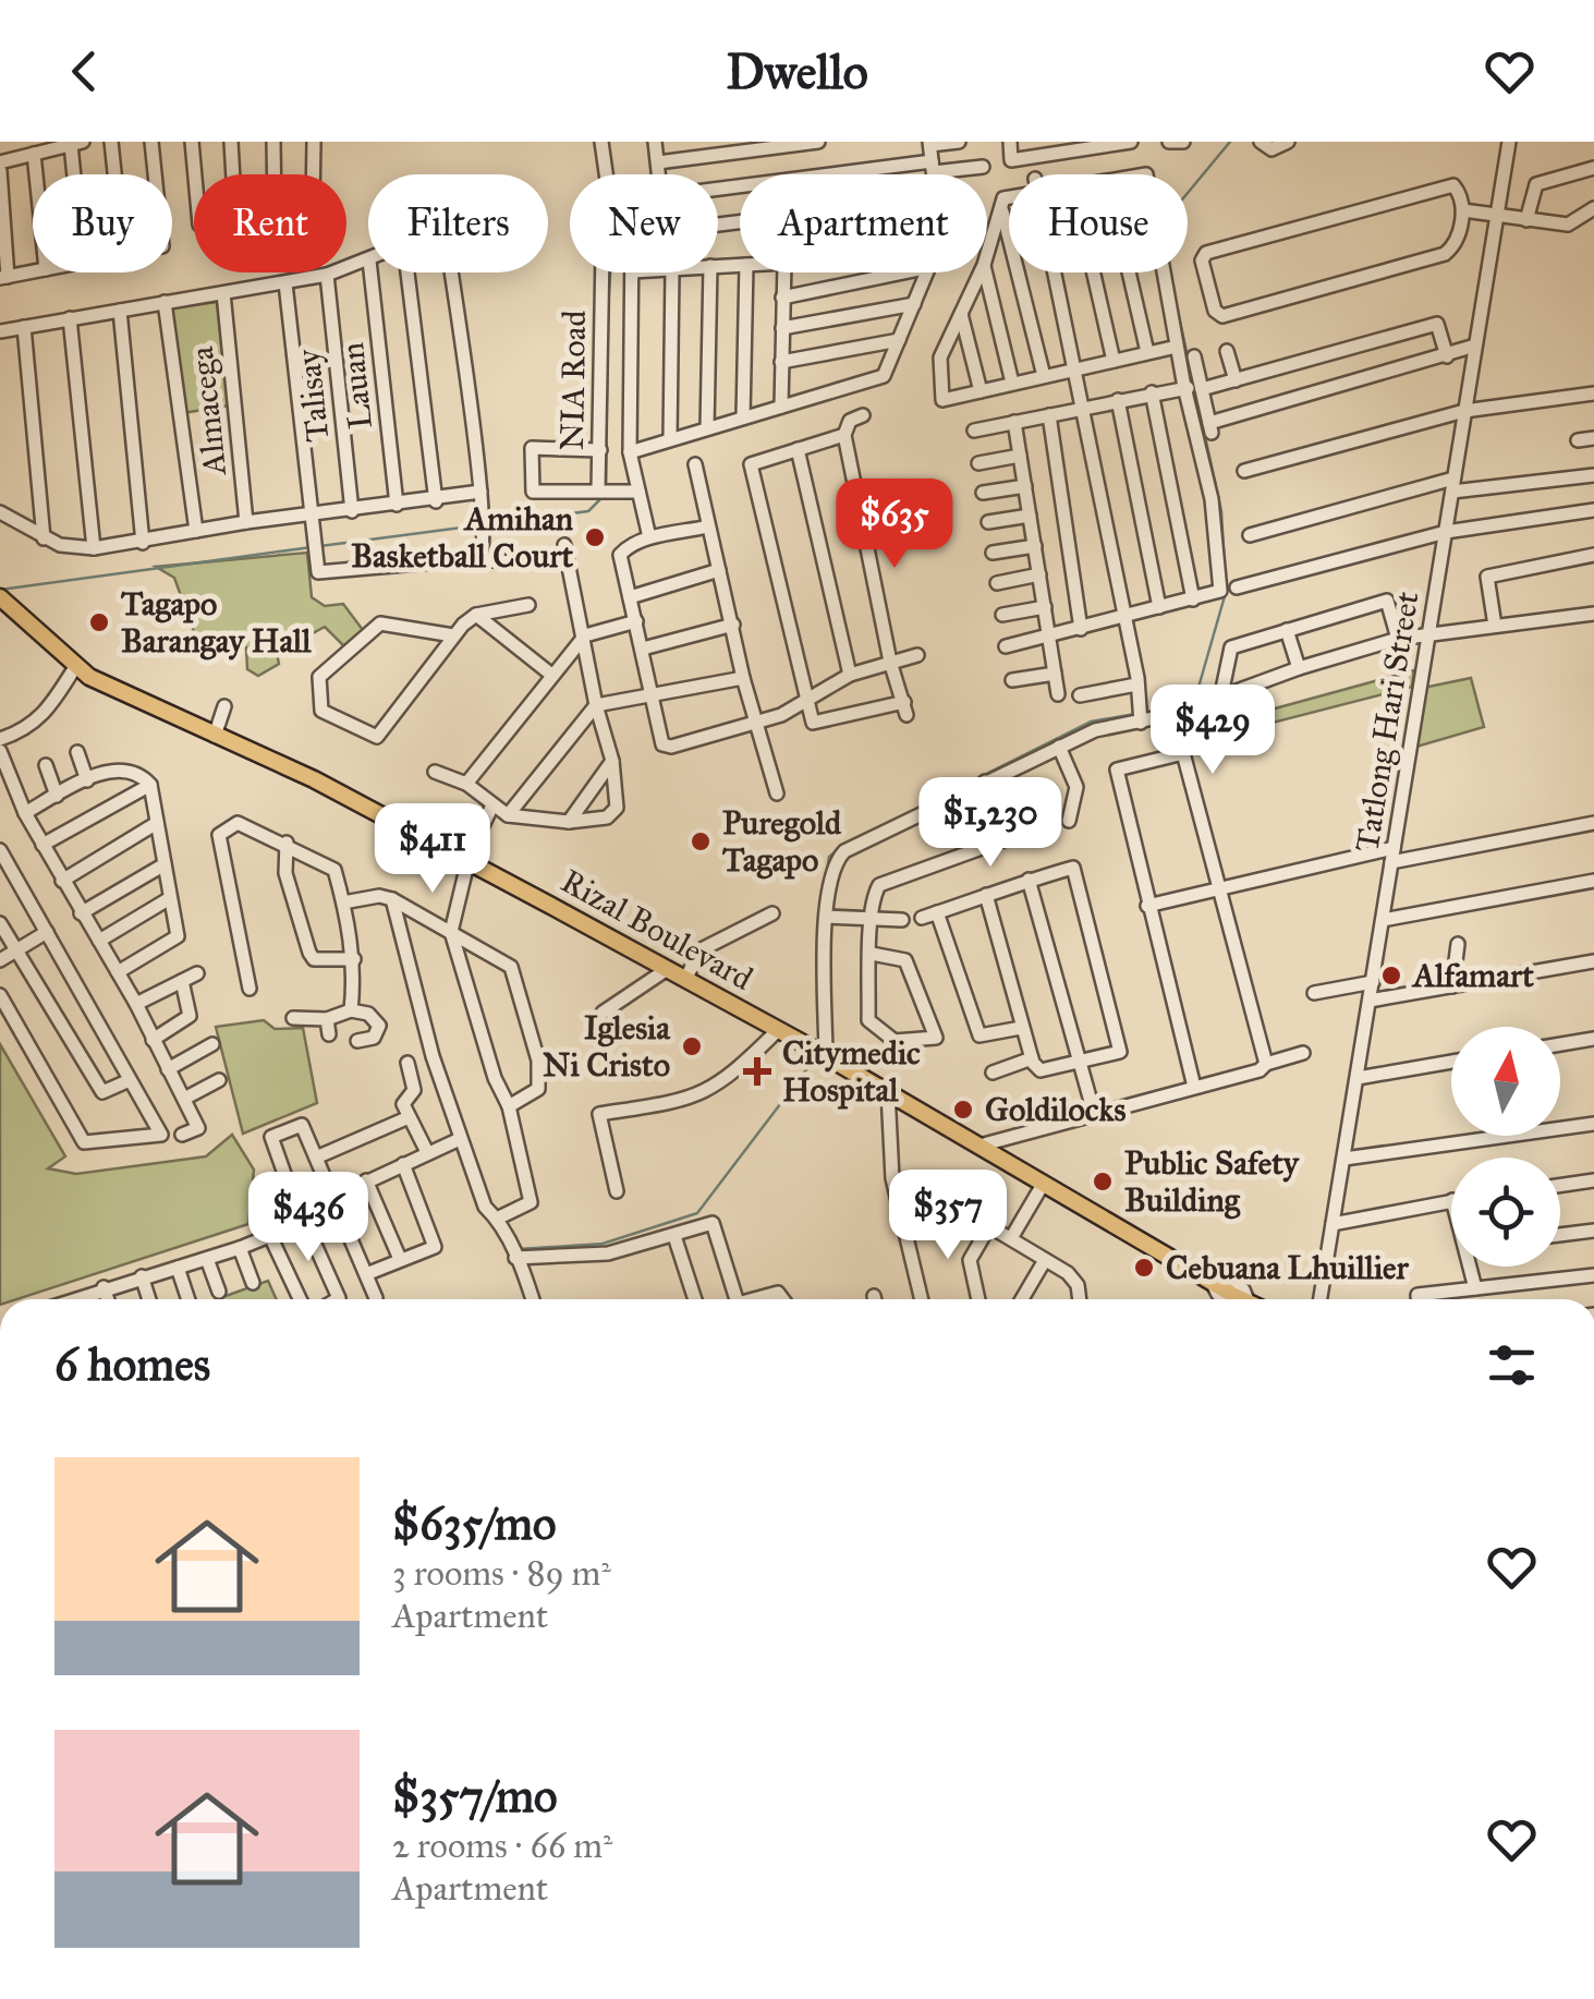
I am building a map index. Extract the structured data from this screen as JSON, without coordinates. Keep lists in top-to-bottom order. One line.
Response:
{"streets":{"main road":["Rizal Boulevard"],"street":["NIA Road","Lauan","Talisay","Almacega","Tatlong Hari Street"]},"places":{"other":["Amihan Basketball Court","Tagapo Barangay Hall","Puregold Tagapo","Alfamart","Iglesia Ni Cristo","Goldilocks","Public Safety Building","Cebuana Lhuillier"],"health":["Citymedic Hospital"]},"north":"top","page":{"header":"Dwello","chip":["Buy","Rent","Filters","New","Apartment","House"],"price":["$635","$429","$1,230","$411","$357","$436"],"heading":"6 homes","list":[{"name":"$635/mo","note":"3 rooms · 89 m² · Apartment"},{"name":"$357/mo","note":"2 rooms · 66 m² · Apartment"}]}}
